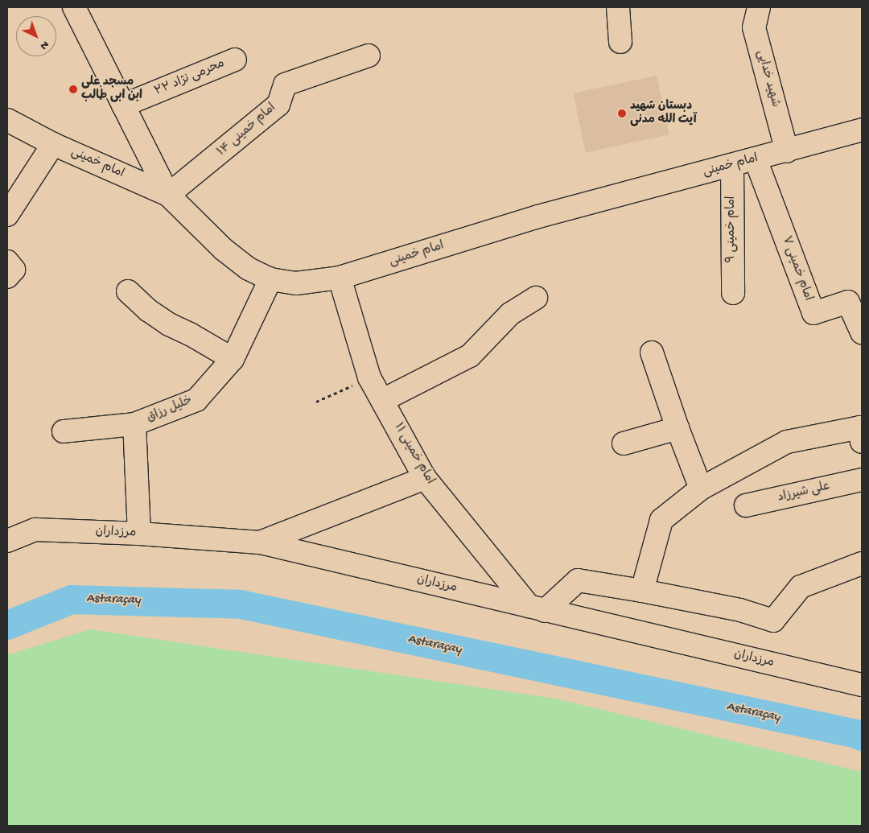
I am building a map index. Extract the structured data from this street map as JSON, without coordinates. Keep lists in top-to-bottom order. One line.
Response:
{"streets":{"street":["محرمی نژاد ۲۲","شهید خدایی","امام خمینی ۱۴","امام خمینی","امام خمینی ۹","امام خمینی ۷","خلیل رزاق","امام خمینی ۱۱","علی شیرزاد","مرزداران"]},"crossings":[["شهید خدایی","امام خمینی"],["امام خمینی ۱۴","امام خمینی"],["امام خمینی","امام خمینی ۹"],["امام خمینی","امام خمینی ۷"],["امام خمینی","خلیل رزاق"],["امام خمینی","امام خمینی ۱۱"],["خلیل رزاق","مرزداران"],["امام خمینی ۱۱","مرزداران"]],"water":["Astaraçay"],"places":["مسجد علی ابن ابی طالب","دبستان شهید آیت الله مدنی"],"north":"bottom right"}
